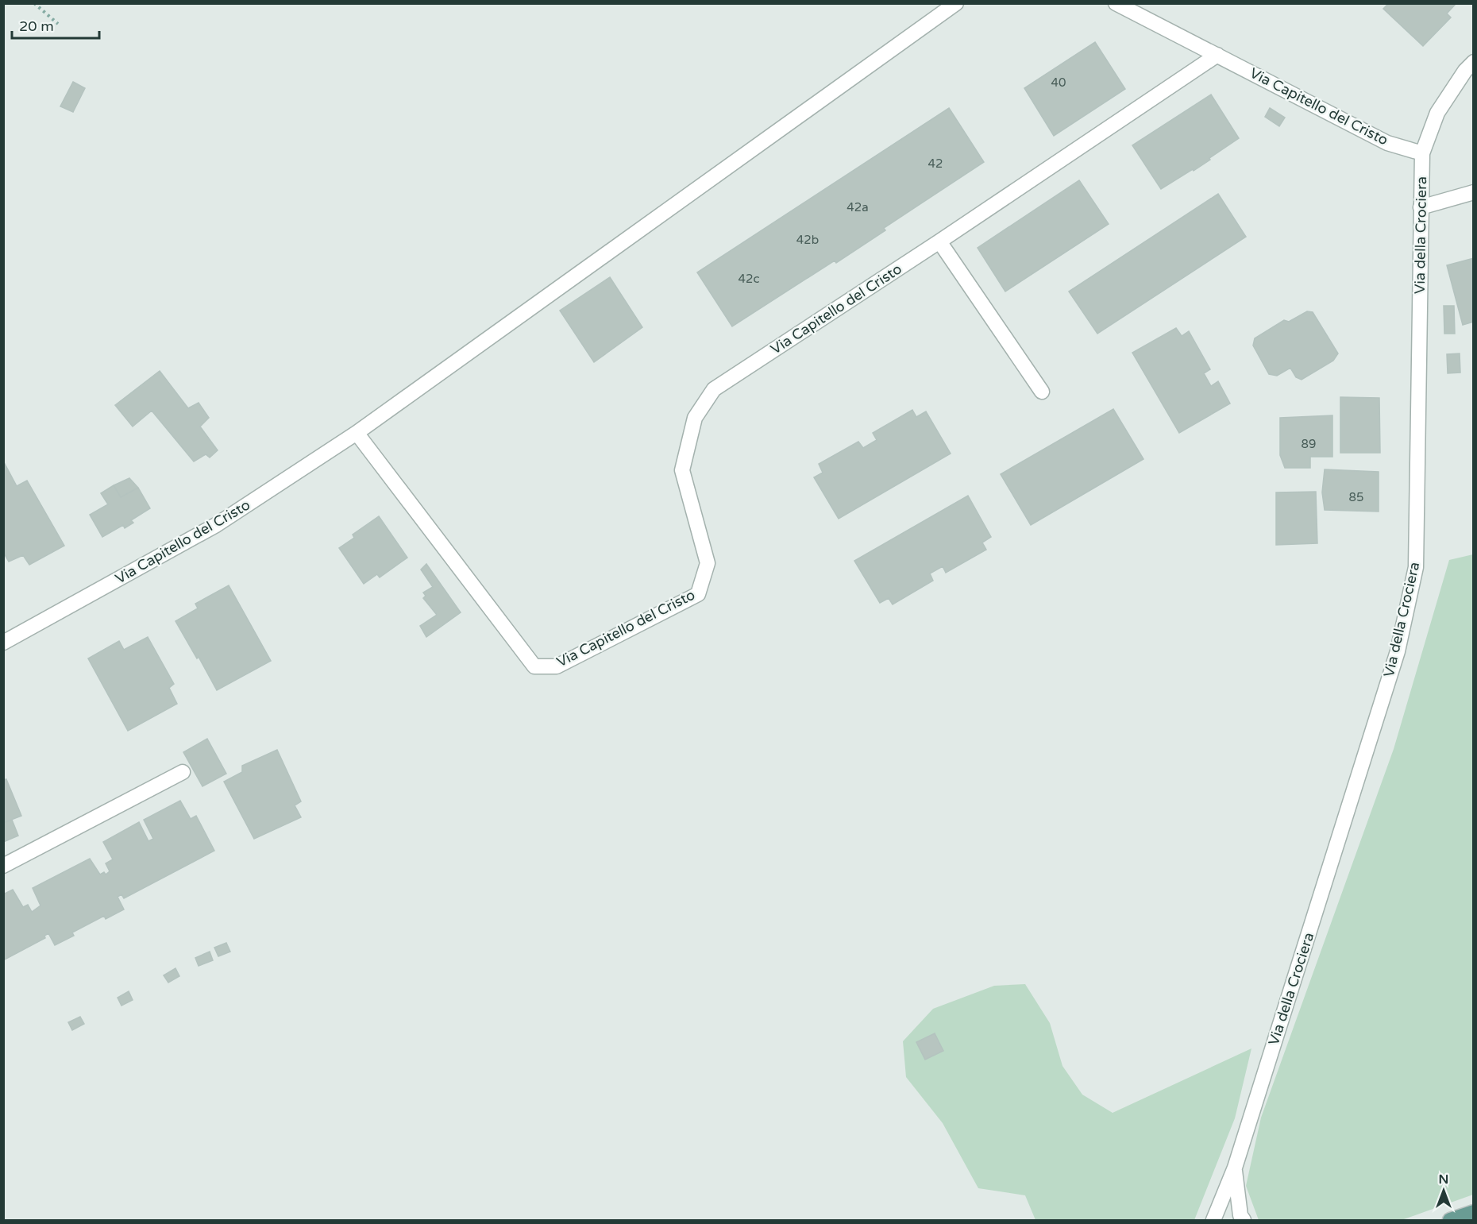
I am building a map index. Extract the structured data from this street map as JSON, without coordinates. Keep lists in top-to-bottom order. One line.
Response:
{"streets":{"street":["Via Capitello del Cristo","Via della Crociera"]},"crossings":[["Via Capitello del Cristo","Via della Crociera"]],"house_numbers":["40","42","42a","42b","42c","89","85"],"scale_bar":"20 m","north":"top"}
